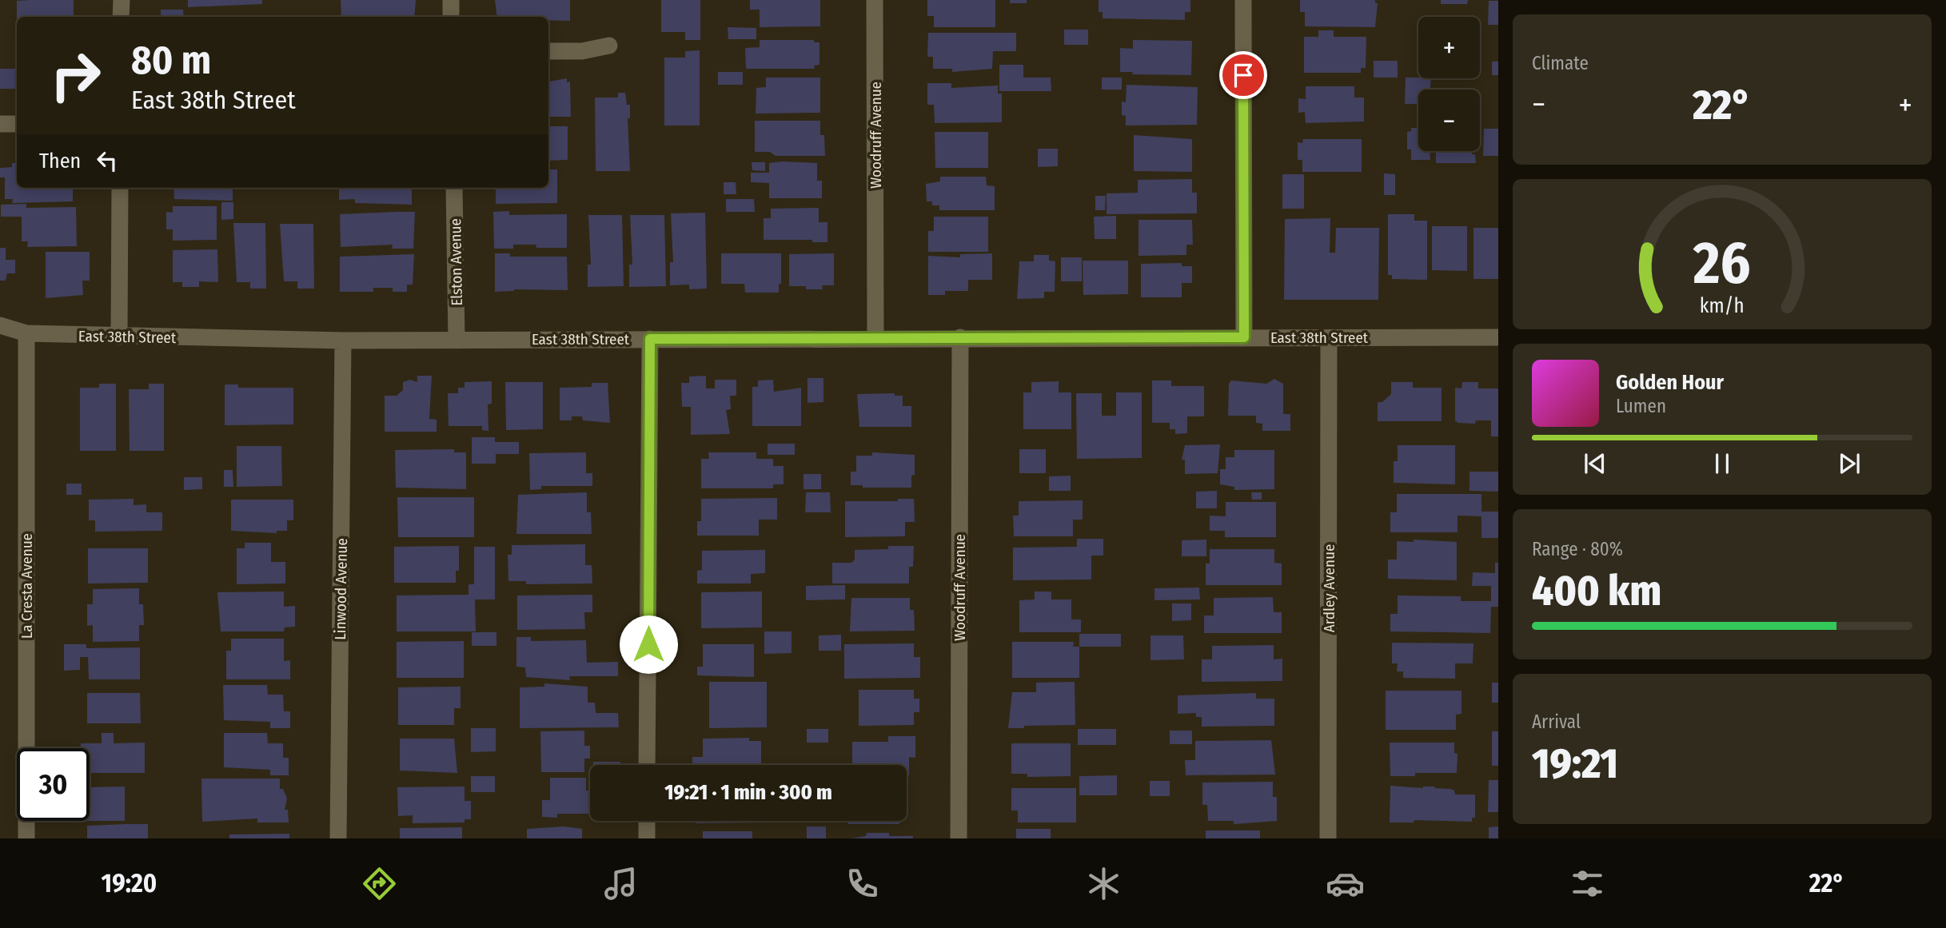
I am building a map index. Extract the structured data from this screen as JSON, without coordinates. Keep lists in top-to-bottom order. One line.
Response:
{"streets":{"street":["Woodruff Avenue","Elston Avenue","East 38th Street","La Cresta Avenue","Ardley Avenue","Linwood Avenue"]},"crossings":[["Woodruff Avenue","East 38th Street"],["Elston Avenue","East 38th Street"],["East 38th Street","La Cresta Avenue"],["East 38th Street","Ardley Avenue"],["East 38th Street","Linwood Avenue"]],"page":{"tile":["Climate",["Range · 80%","400 km"],["Arrival","19:21"]],"map_buttons":["+","−"],"turn":["80 m","East 38th Street"],"heat":["−","22°","+"],"then":"Then","song":["Golden Hour","Lumen"],"limit":"30","trip":"19:21 · 1 min · 300 m","tabs":["19:20","22°"],"gauge":["26","km/h"]}}
